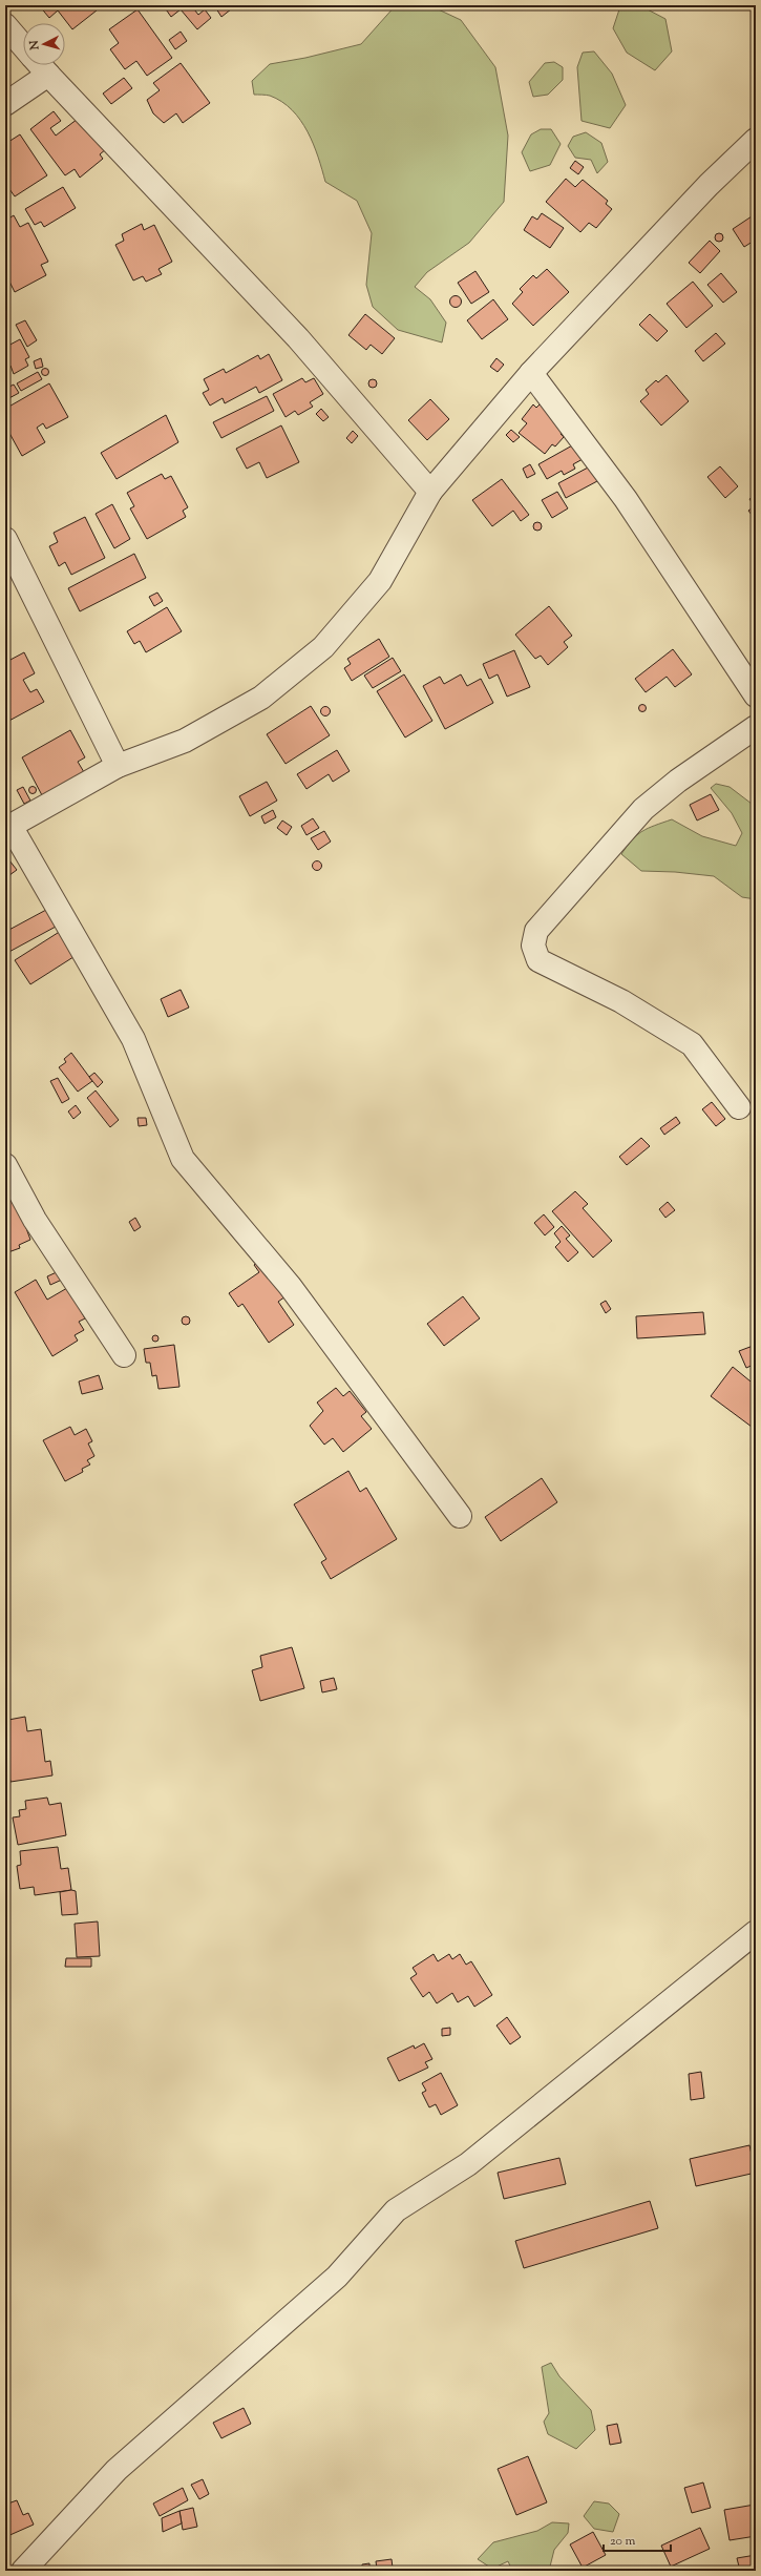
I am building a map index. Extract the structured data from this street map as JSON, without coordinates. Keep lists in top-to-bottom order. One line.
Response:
{"scale_bar":"20 m","north":"left"}
